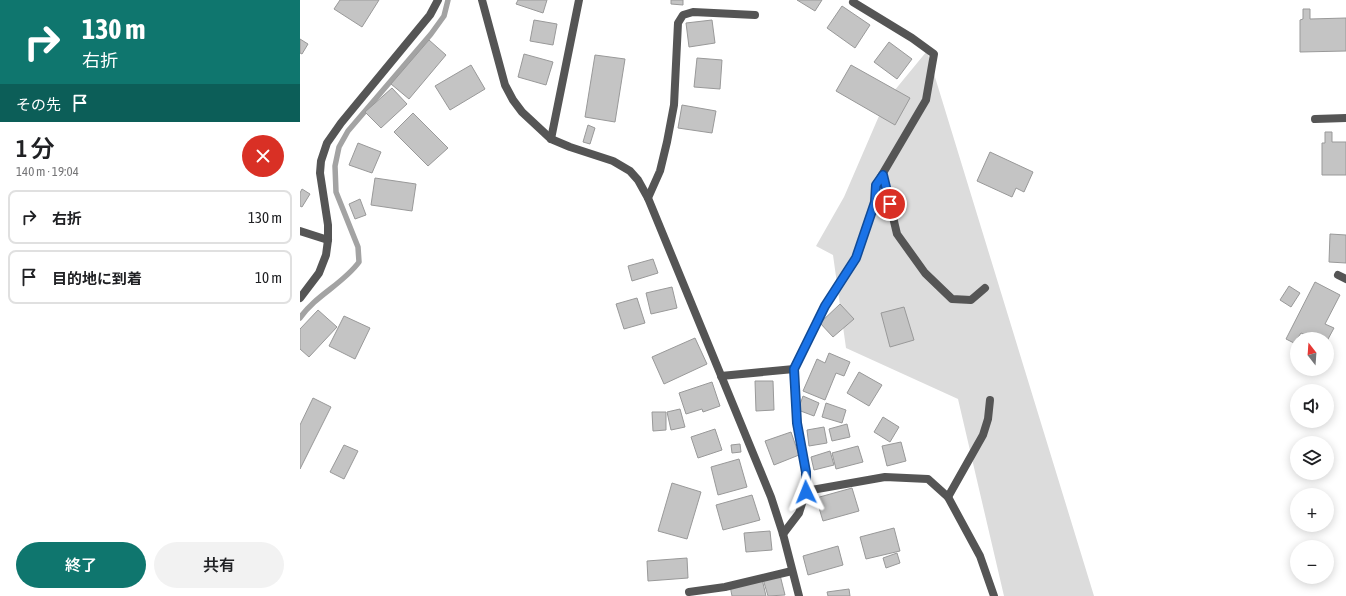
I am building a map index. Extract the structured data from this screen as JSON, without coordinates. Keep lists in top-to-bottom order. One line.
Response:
{"north":"top","page":{"turn":["130 m","右折"],"then":"その先","heading":["1 分","140 m · 19:04"],"list":[{"name":"右折","value":"130 m"},{"name":"目的地に到着","value":"10 m"}],"map_buttons":["+","−"],"buttons":["終了","共有"]}}
